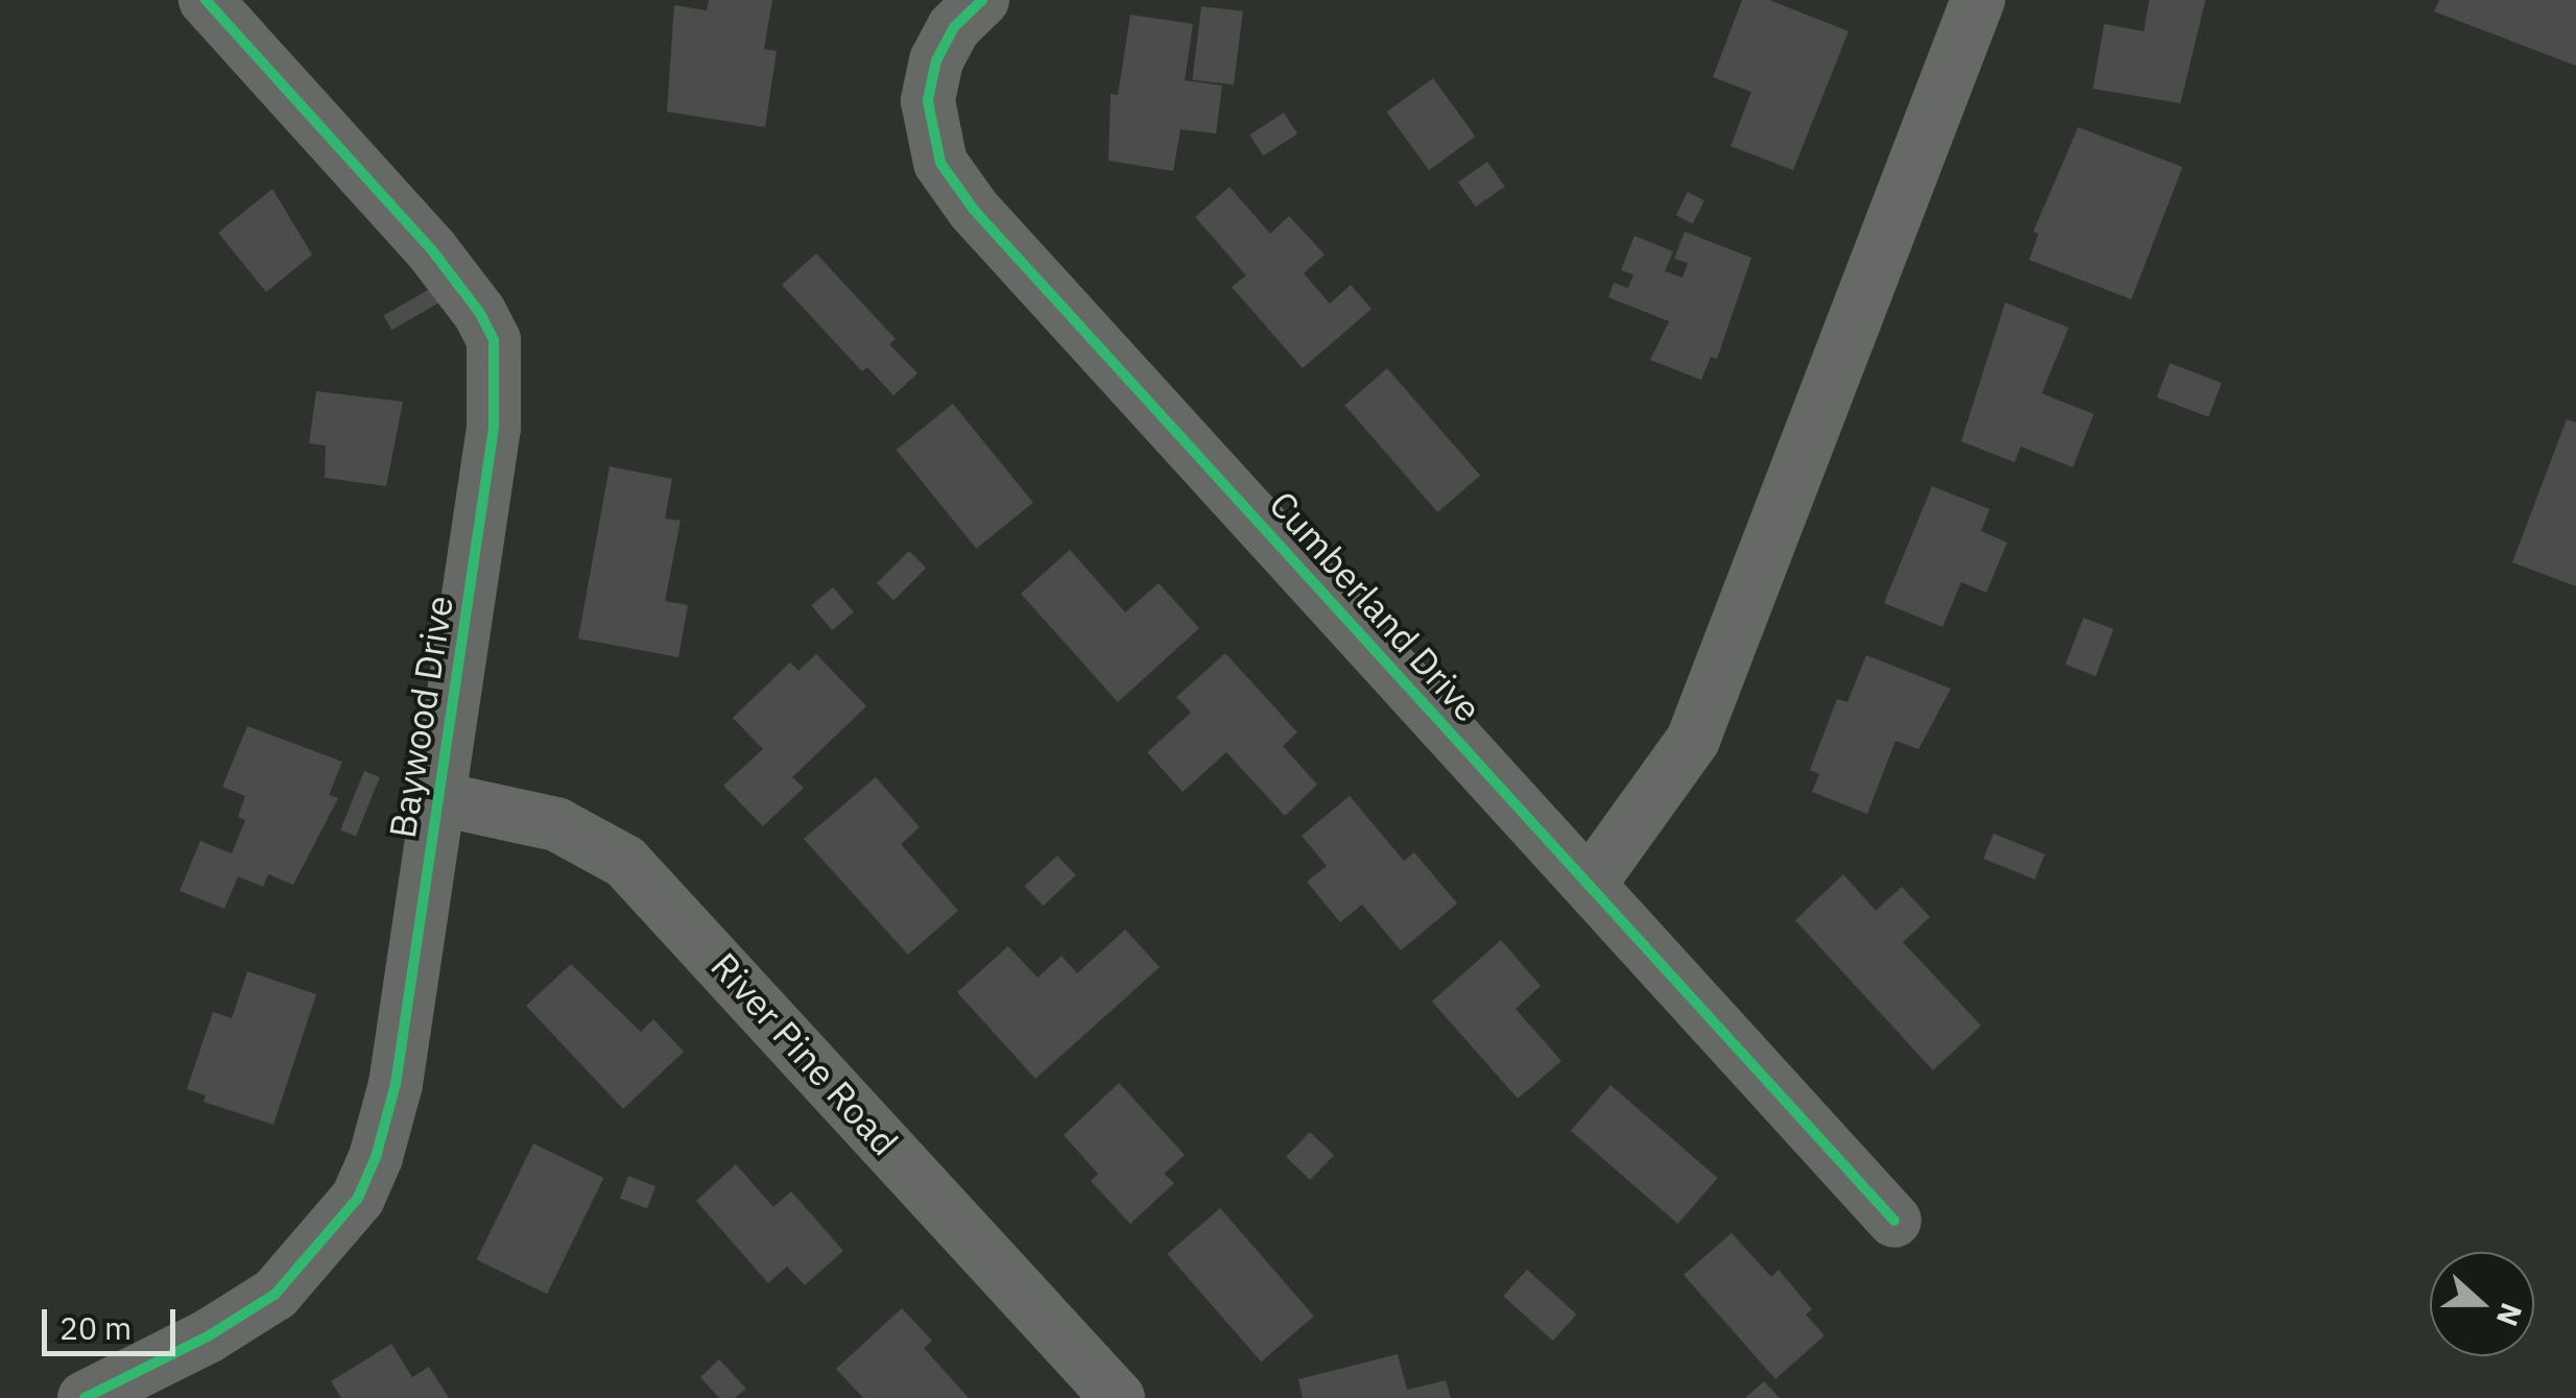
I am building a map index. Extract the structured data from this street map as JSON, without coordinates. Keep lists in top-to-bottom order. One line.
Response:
{"streets":{"street":["Cumberland Drive","Baywood Drive","River Pine Road"]},"crossings":[["Baywood Drive","River Pine Road"]],"scale_bar":"20 m","north":"right"}
